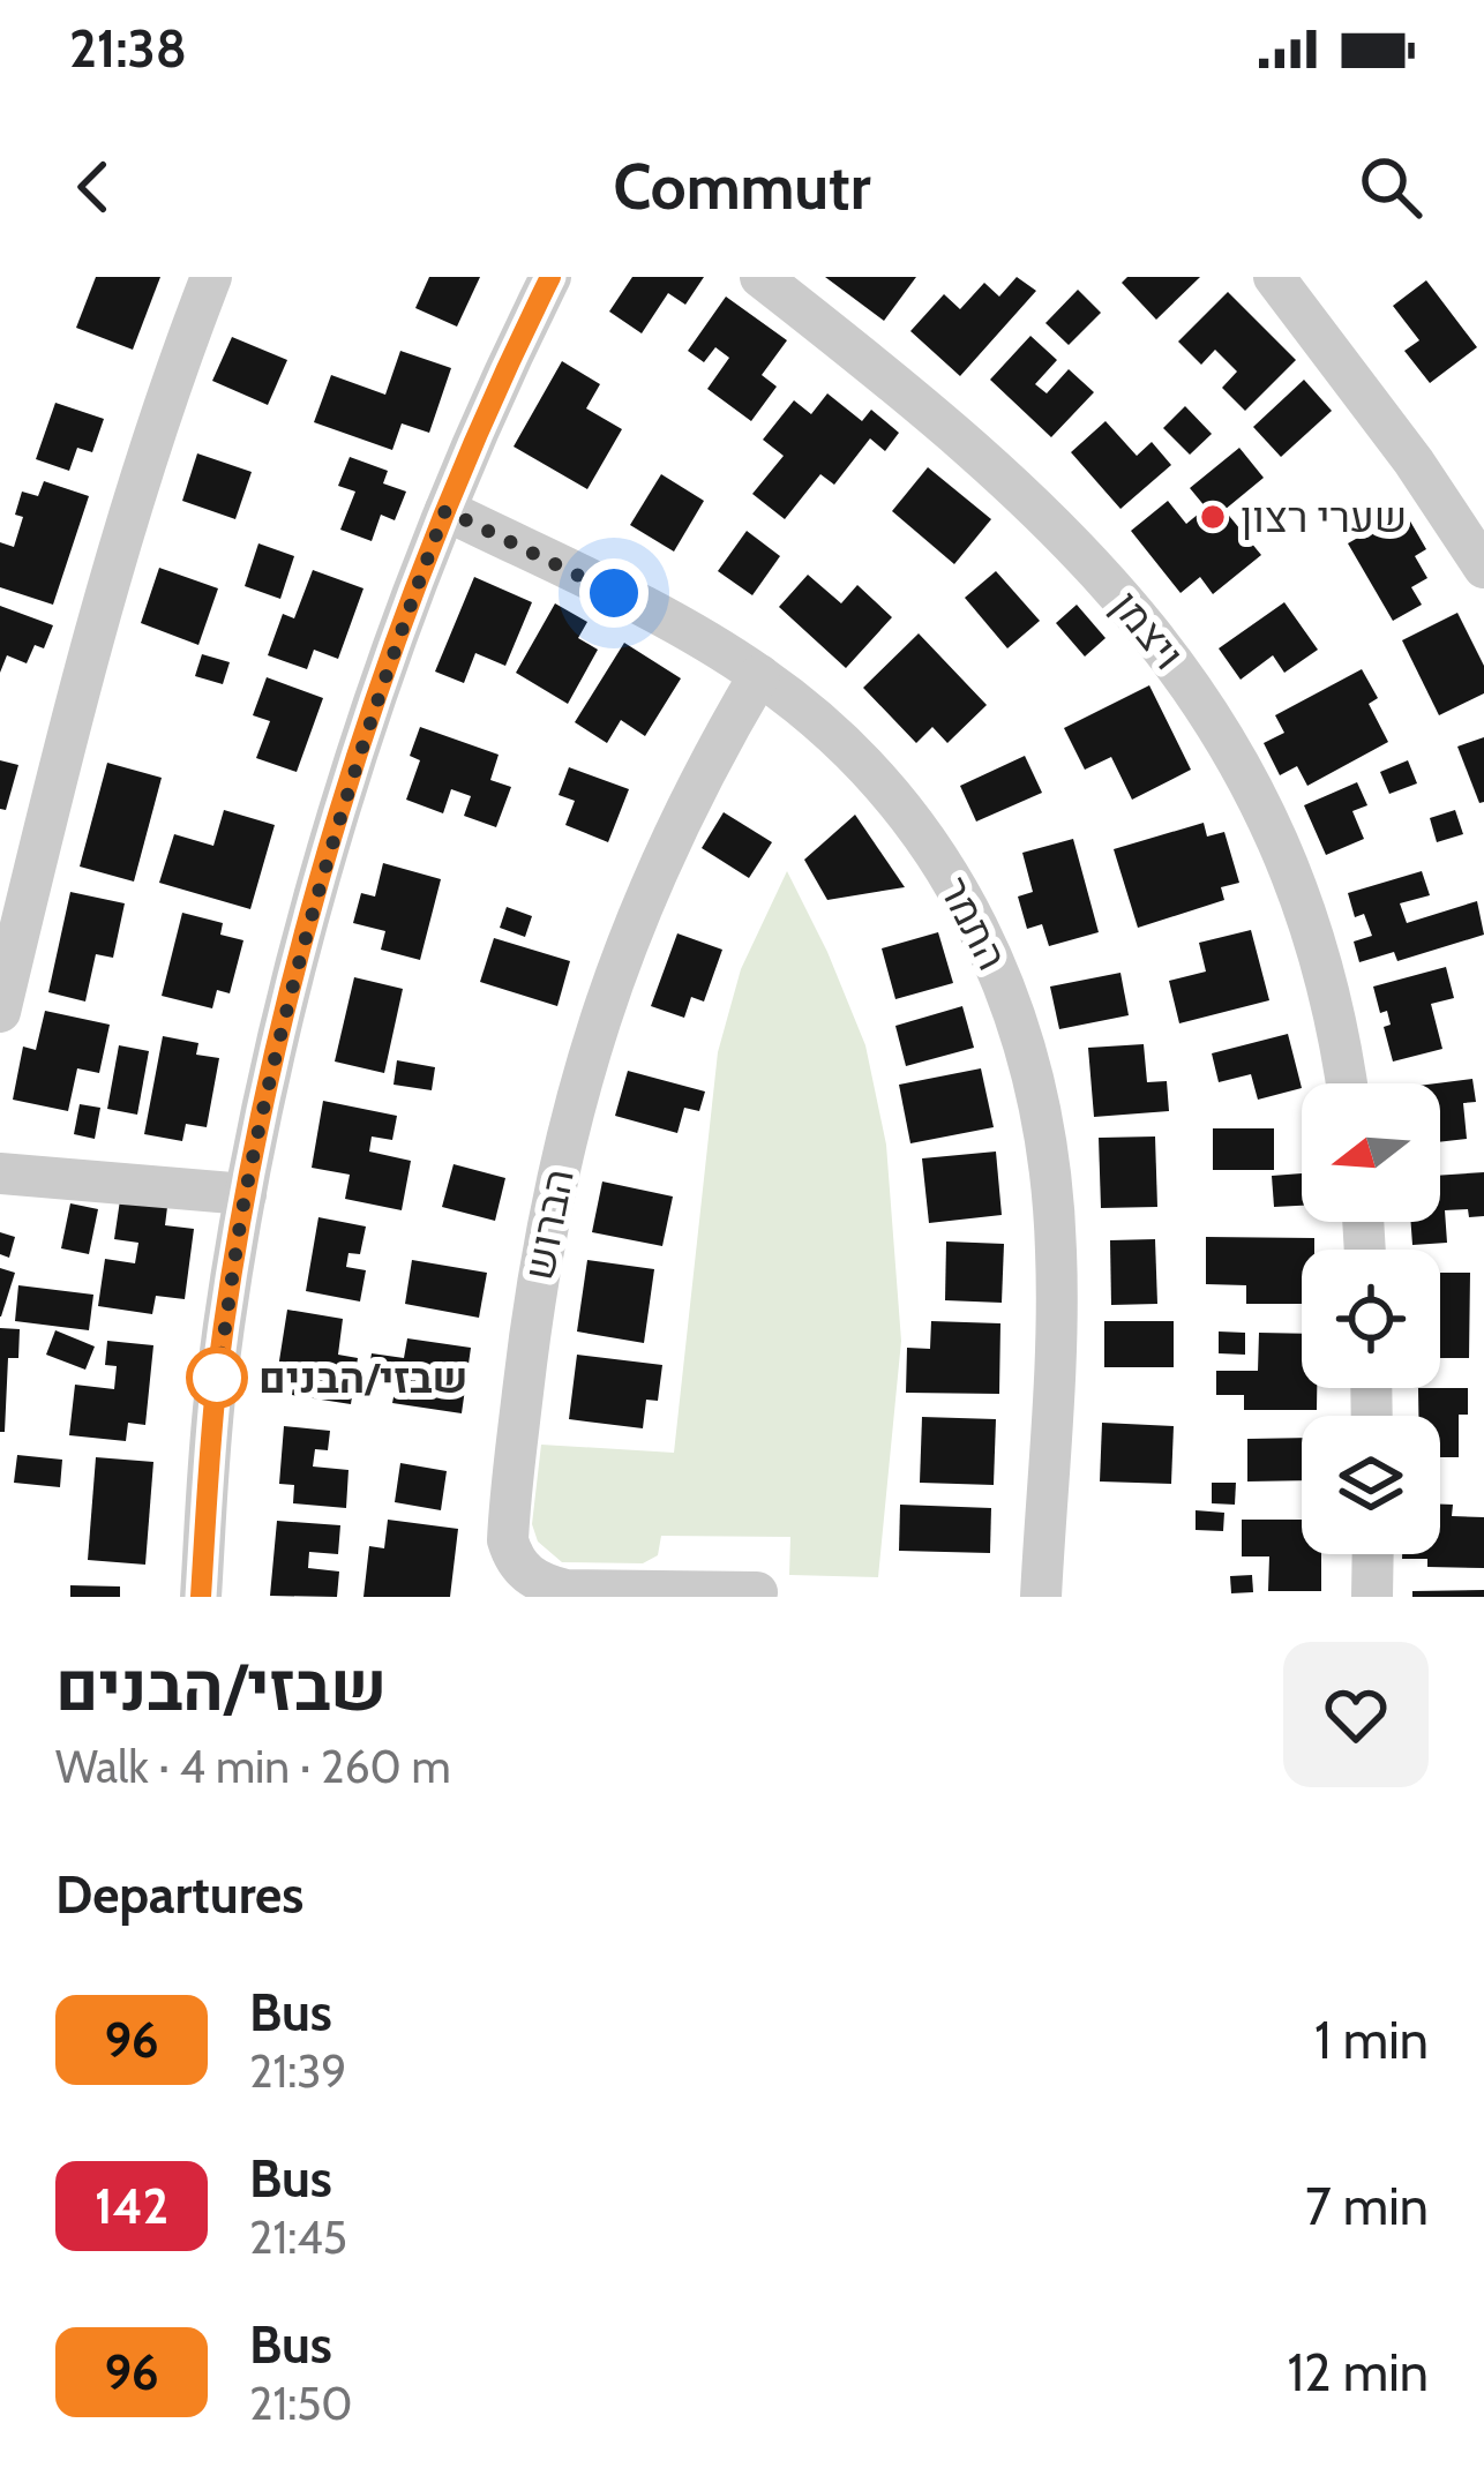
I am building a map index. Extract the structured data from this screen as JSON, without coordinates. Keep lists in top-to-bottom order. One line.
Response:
{"streets":{"street":["ויצמן","התמר","הברוש"]},"crossings":[["התמר","הברוש"]],"places":["שערי רצון","שבזי/הבנים"],"lines":["bus line 96"],"north":"left","page":{"status":"21:38","header":"Commutr","heading":[["שבזי/הבנים","Walk · 4 min · 260 m"],"Departures"],"list":[{"mark":"96","name":"Bus","note":"21:39","value":"1 min"},{"mark":"142","name":"Bus","note":"21:45","value":"7 min"},{"mark":"96","name":"Bus","note":"21:50","value":"12 min"}]}}
